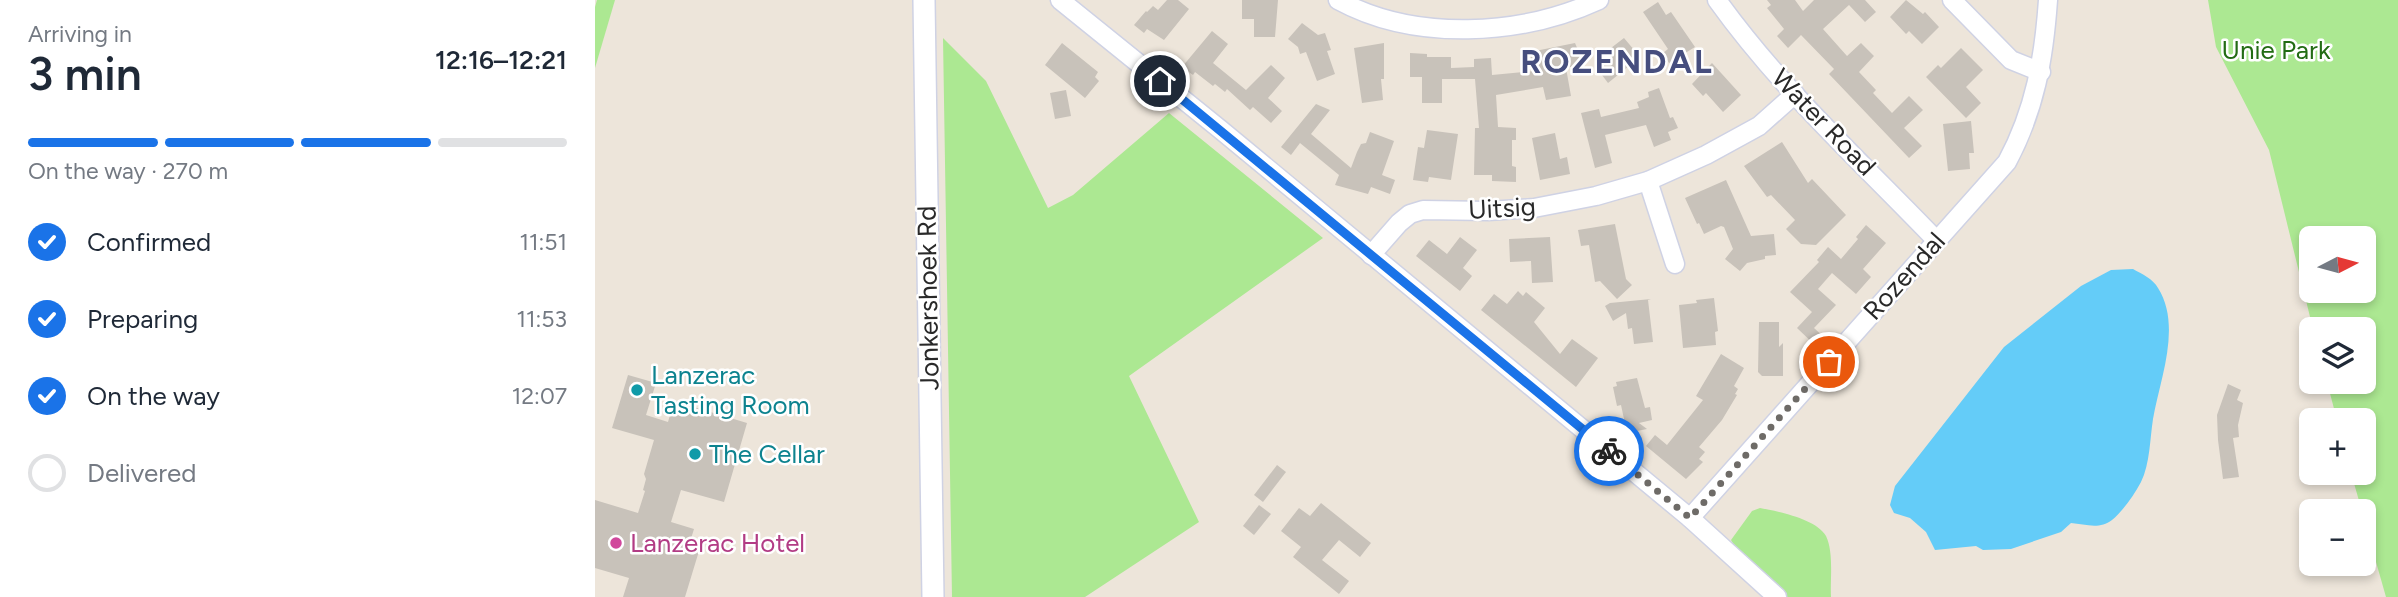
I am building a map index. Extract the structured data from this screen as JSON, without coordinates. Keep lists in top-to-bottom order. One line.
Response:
{"streets":{"street":["Water Road","Uitsig","Rozendal","Jonkershoek Rd"]},"crossings":[["Water Road","Uitsig"],["Water Road","Rozendal"]],"districts":["ROZENDAL"],"parks":["Unie Park"],"places":["Lanzerac Tasting Room","The Cellar","Lanzerac Hotel"],"north":"right","page":{"heading":["3 min","Arriving in","12:16–12:21"],"bar":"On the way · 270 m","list":[["Confirmed","11:51"],["Preparing","11:53"],["On the way","12:07"],"Delivered"],"map_buttons":["+","−"]}}
